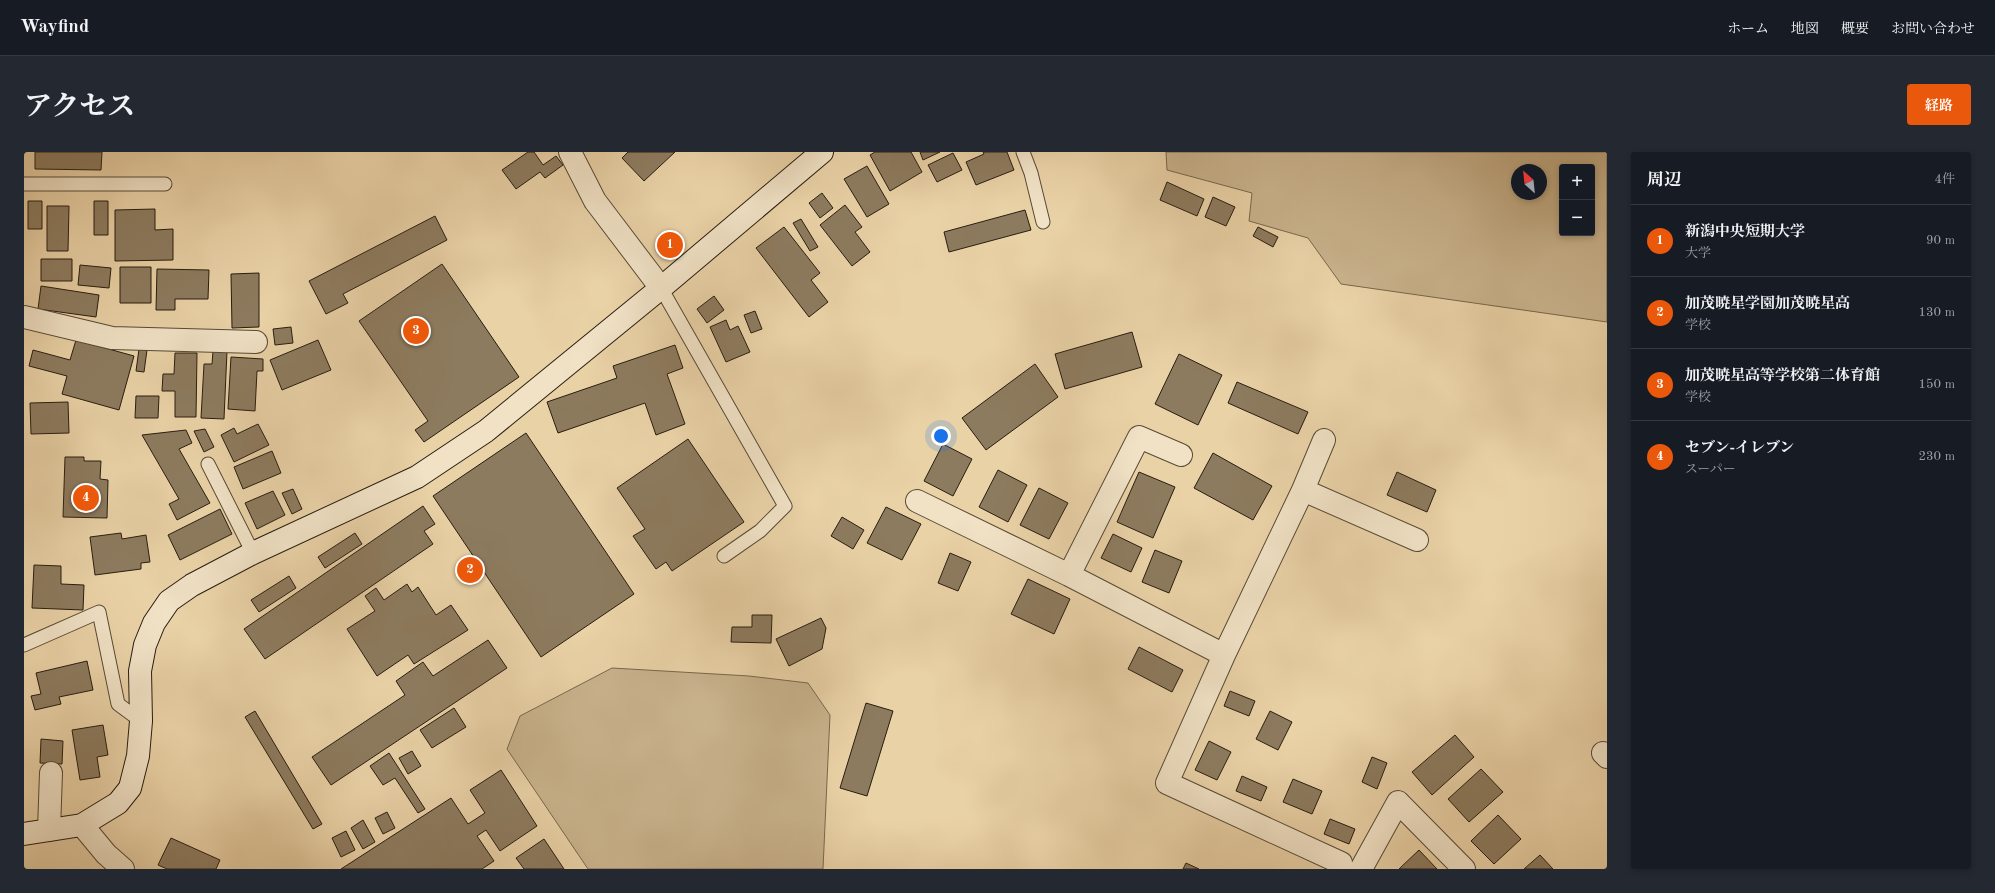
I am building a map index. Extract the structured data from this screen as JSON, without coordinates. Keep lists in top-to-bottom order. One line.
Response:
{"north":"top left","page":{"header":"Wayfind","nav":["ホーム","地図","概要","お問い合わせ"],"title":"アクセス","buttons":"経路","heading":["周辺","4件"],"map_buttons":["+","−"],"list":[{"mark":"1","name":"新潟中央短期大学","note":"大学","value":"90 m"},{"mark":"2","name":"加茂暁星学園加茂暁星高","note":"学校","value":"130 m"},{"mark":"3","name":"加茂暁星高等学校第二体育館","note":"学校","value":"150 m"},{"mark":"4","name":"セブン-イレブン","note":"スーパー","value":"230 m"}],"pins":["1","3","4","2"]}}
